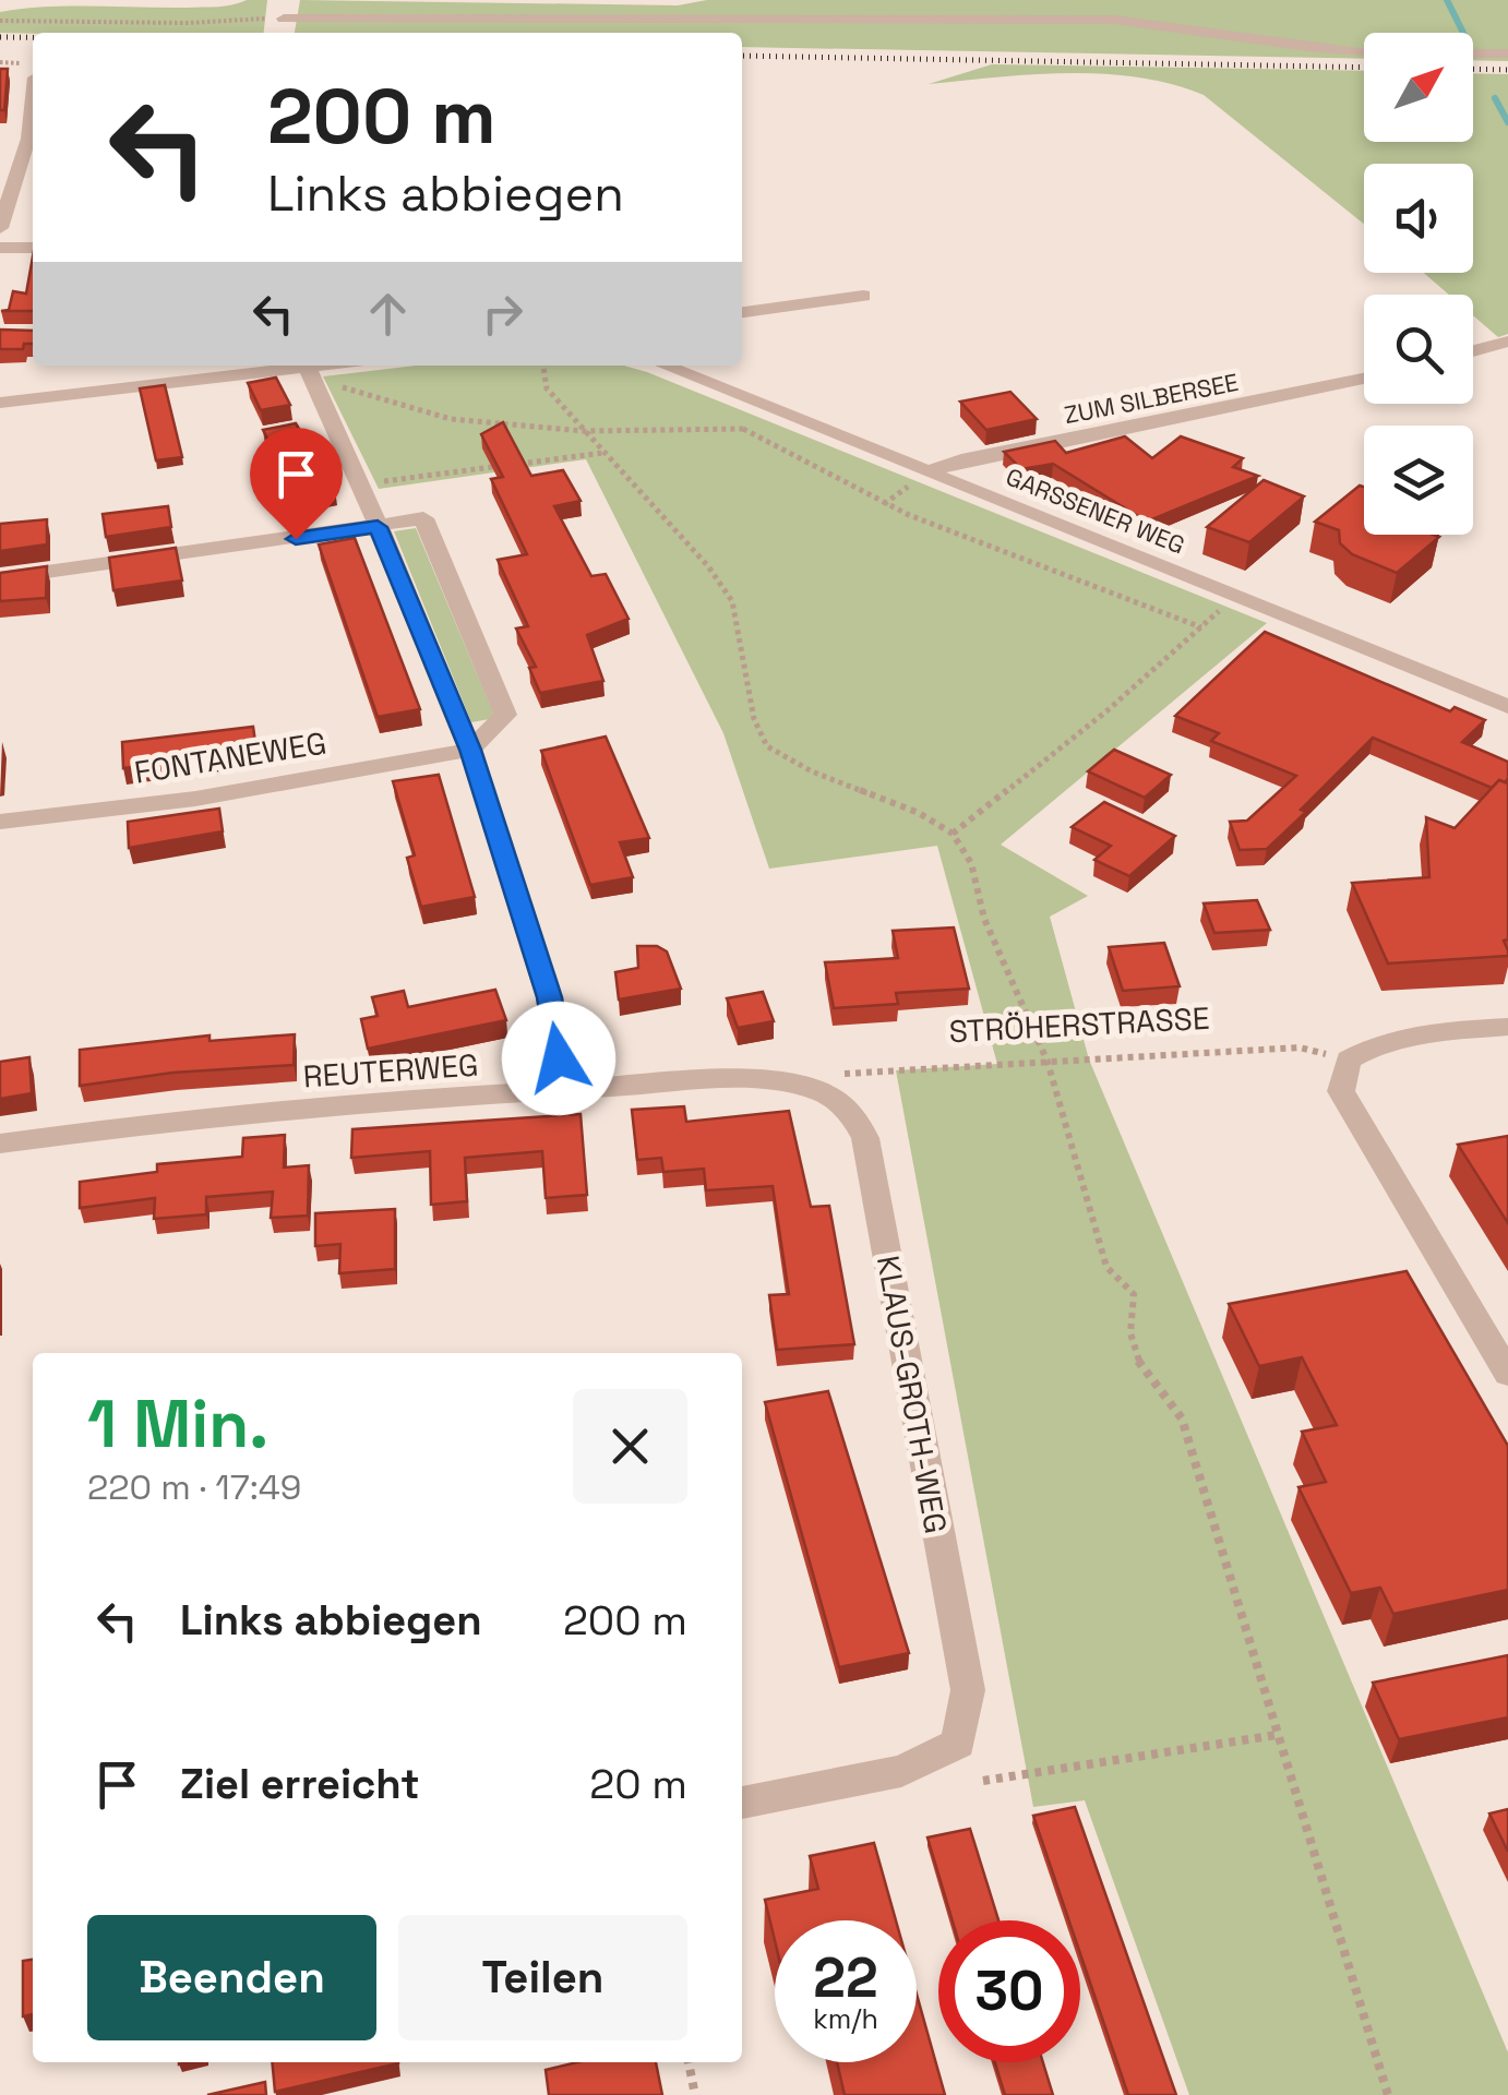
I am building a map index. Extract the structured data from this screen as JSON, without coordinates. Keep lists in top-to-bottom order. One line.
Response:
{"streets":{"street":["ZUM SILBERSEE","GARSSENER WEG","FONTANEWEG","REUTERWEG","KLAUS-GROTH-WEG"],"path":["STRÖHERSTRASSE"]},"crossings":[["ZUM SILBERSEE","GARSSENER WEG"],["STRÖHERSTRASSE","KLAUS-GROTH-WEG"]],"north":"top right","page":{"turn":["200 m","Links abbiegen"],"heading":["1 Min.","220 m · 17:49"],"list":[{"name":"Links abbiegen","value":"200 m"},{"name":"Ziel erreicht","value":"20 m"}],"buttons":["Beenden","Teilen"],"speed":"22 km/h","limit":"30"}}
